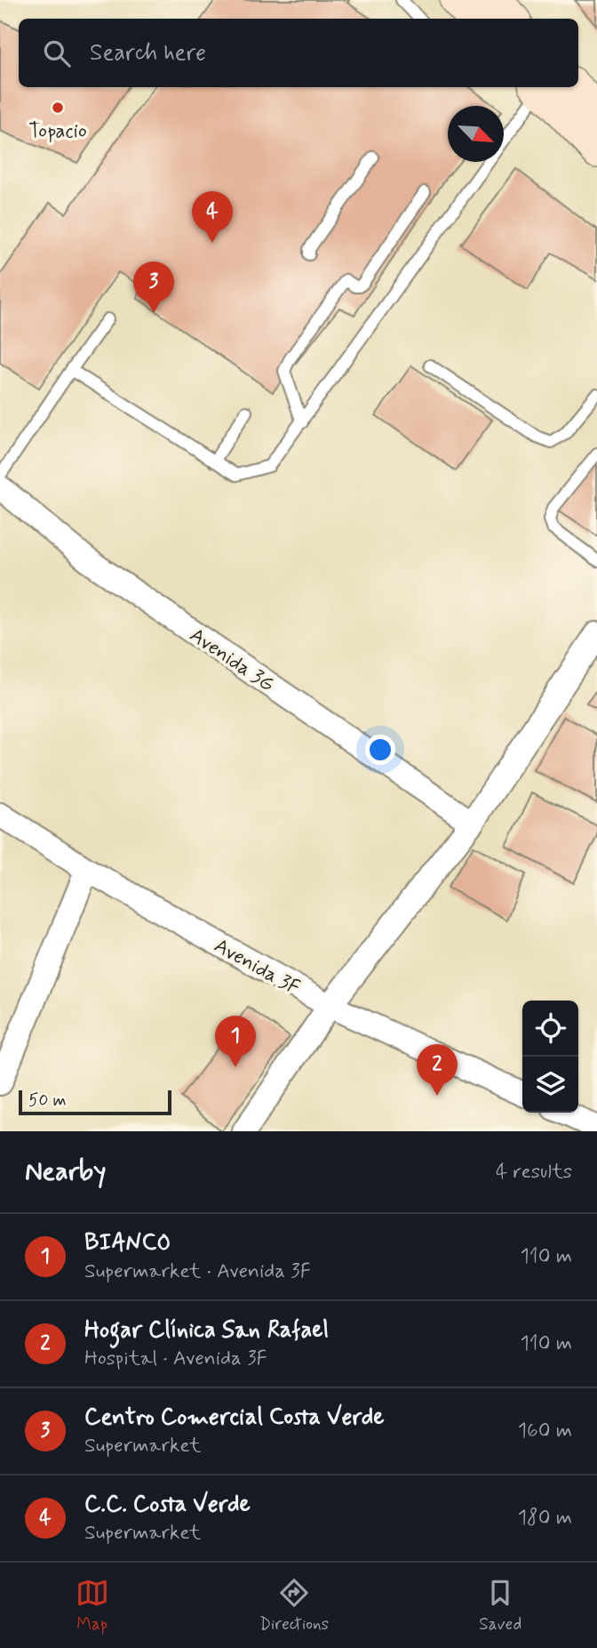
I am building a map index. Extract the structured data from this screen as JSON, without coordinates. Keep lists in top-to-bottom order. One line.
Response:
{"streets":{"street":["Avenida 3G","Avenida 3F"]},"places":["Topacio"],"scale_bar":"50 m","north":"bottom right","page":{"search":"Search here","pins":["4","3","1","2"],"scale":"50 m","heading":["Nearby","4 results"],"list":[{"mark":"1","name":"BIANCO","note":"Supermarket · Avenida 3F","value":"110 m"},{"mark":"2","name":"Hogar Clínica San Rafael","note":"Hospital · Avenida 3F","value":"110 m"},{"mark":"3","name":"Centro Comercial Costa Verde","note":"Supermarket","value":"160 m"},{"mark":"4","name":"C.C. Costa Verde","note":"Supermarket","value":"180 m"}],"nav":["Map","Directions","Saved"]}}
